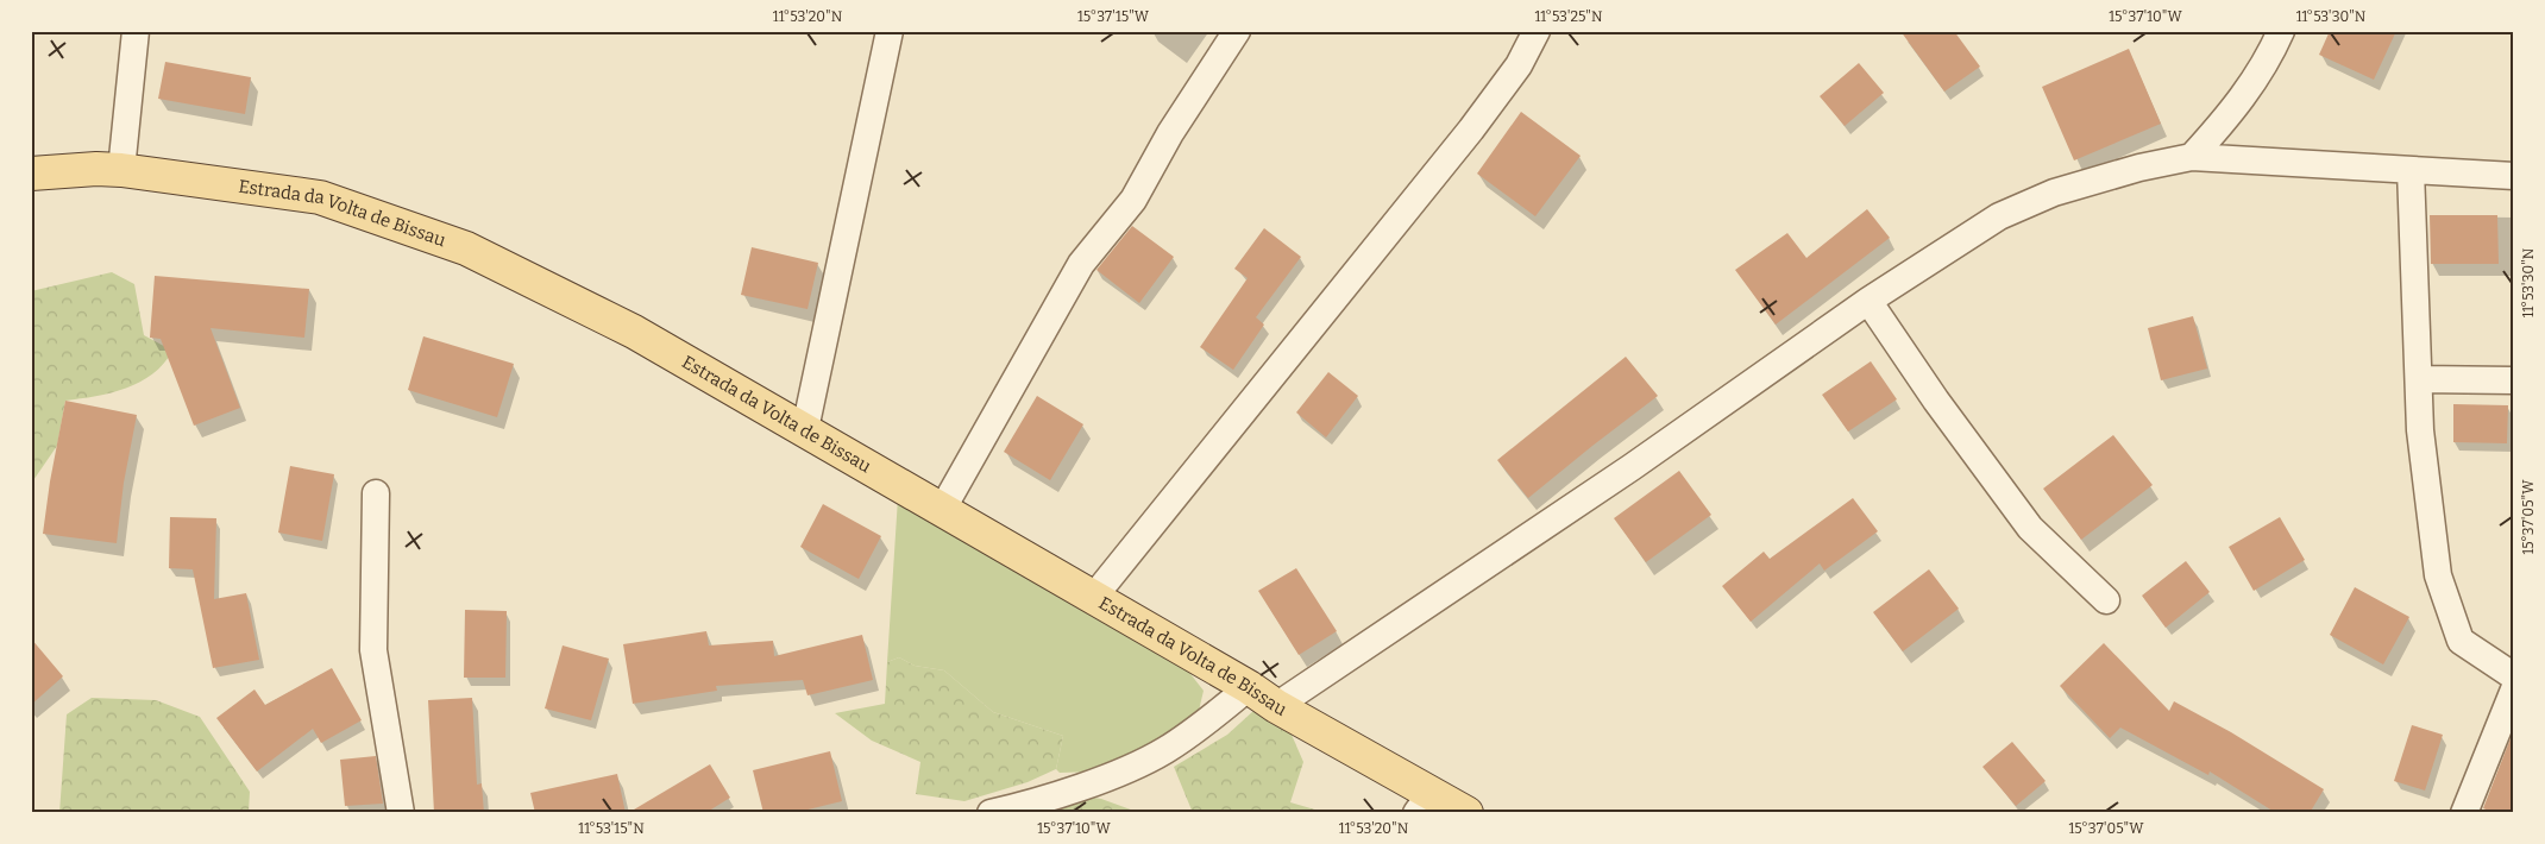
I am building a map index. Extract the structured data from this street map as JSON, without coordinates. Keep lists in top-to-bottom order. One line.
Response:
{"streets":{"main road":["Estrada da Volta de Bissau"]},"coordinates":["11°53'20\"N","15°37'15\"W","11°53'25\"N","15°37'10\"W","11°53'30\"N","15°37'05\"W","11°53'15\"N"]}
